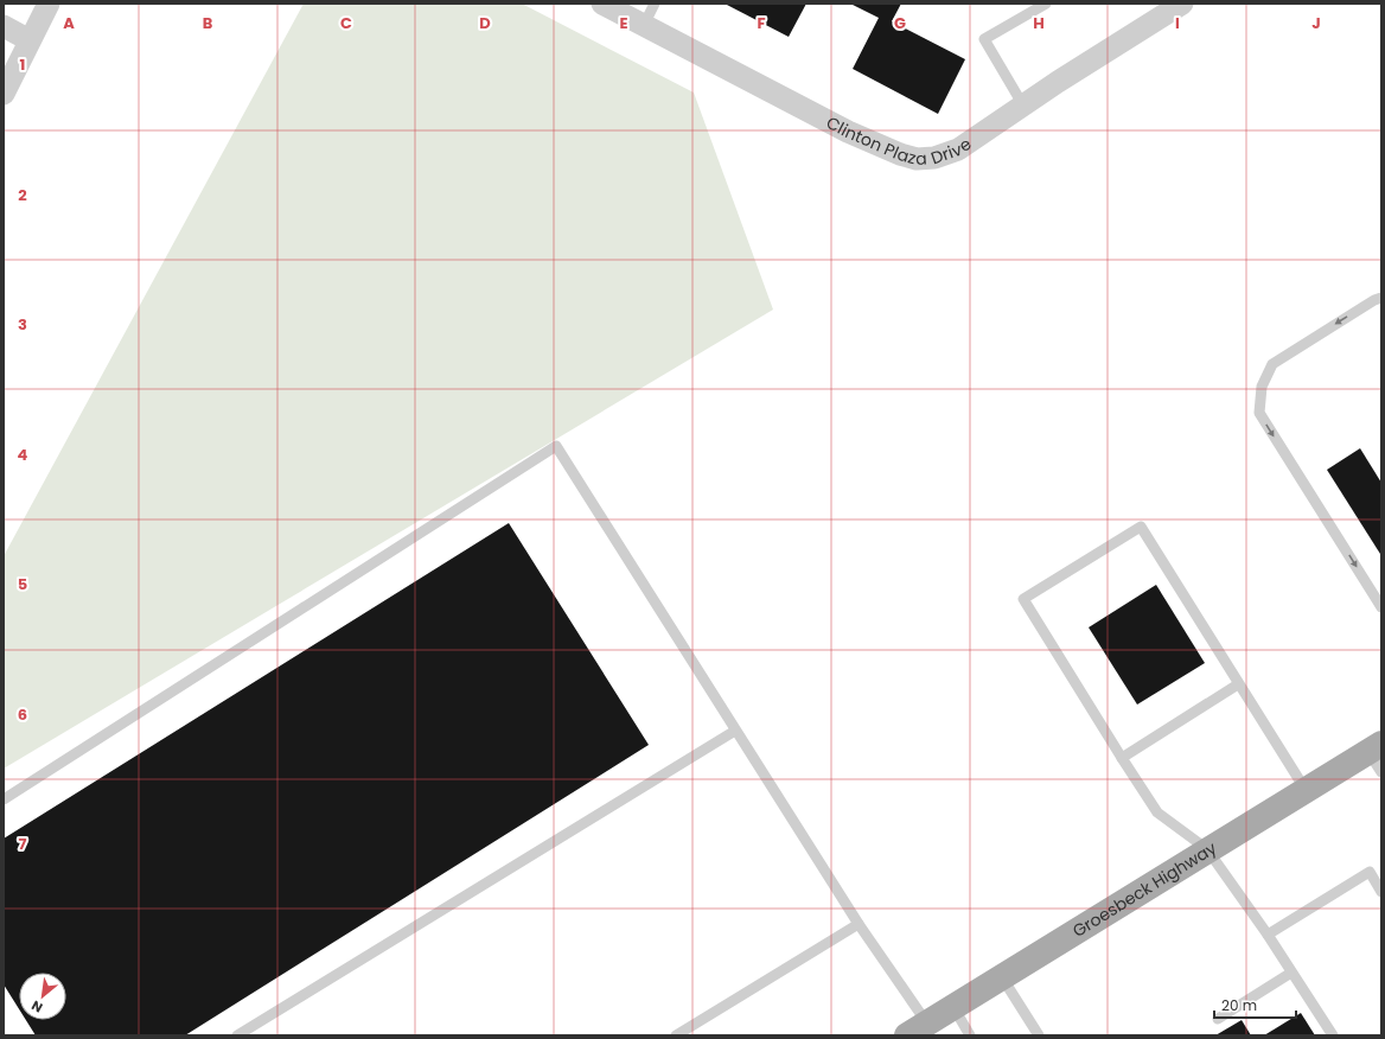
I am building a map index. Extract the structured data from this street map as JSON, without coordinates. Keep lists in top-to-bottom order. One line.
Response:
{"streets":{"main road":["Groesbeck Highway"],"street":["Clinton Plaza Drive"]},"scale_bar":"20 m","north":"bottom left","grid":{"columns":["A","B","C","D","E","F","G","H","I","J"],"rows":["1","2","3","4","5","6","7"]}}
